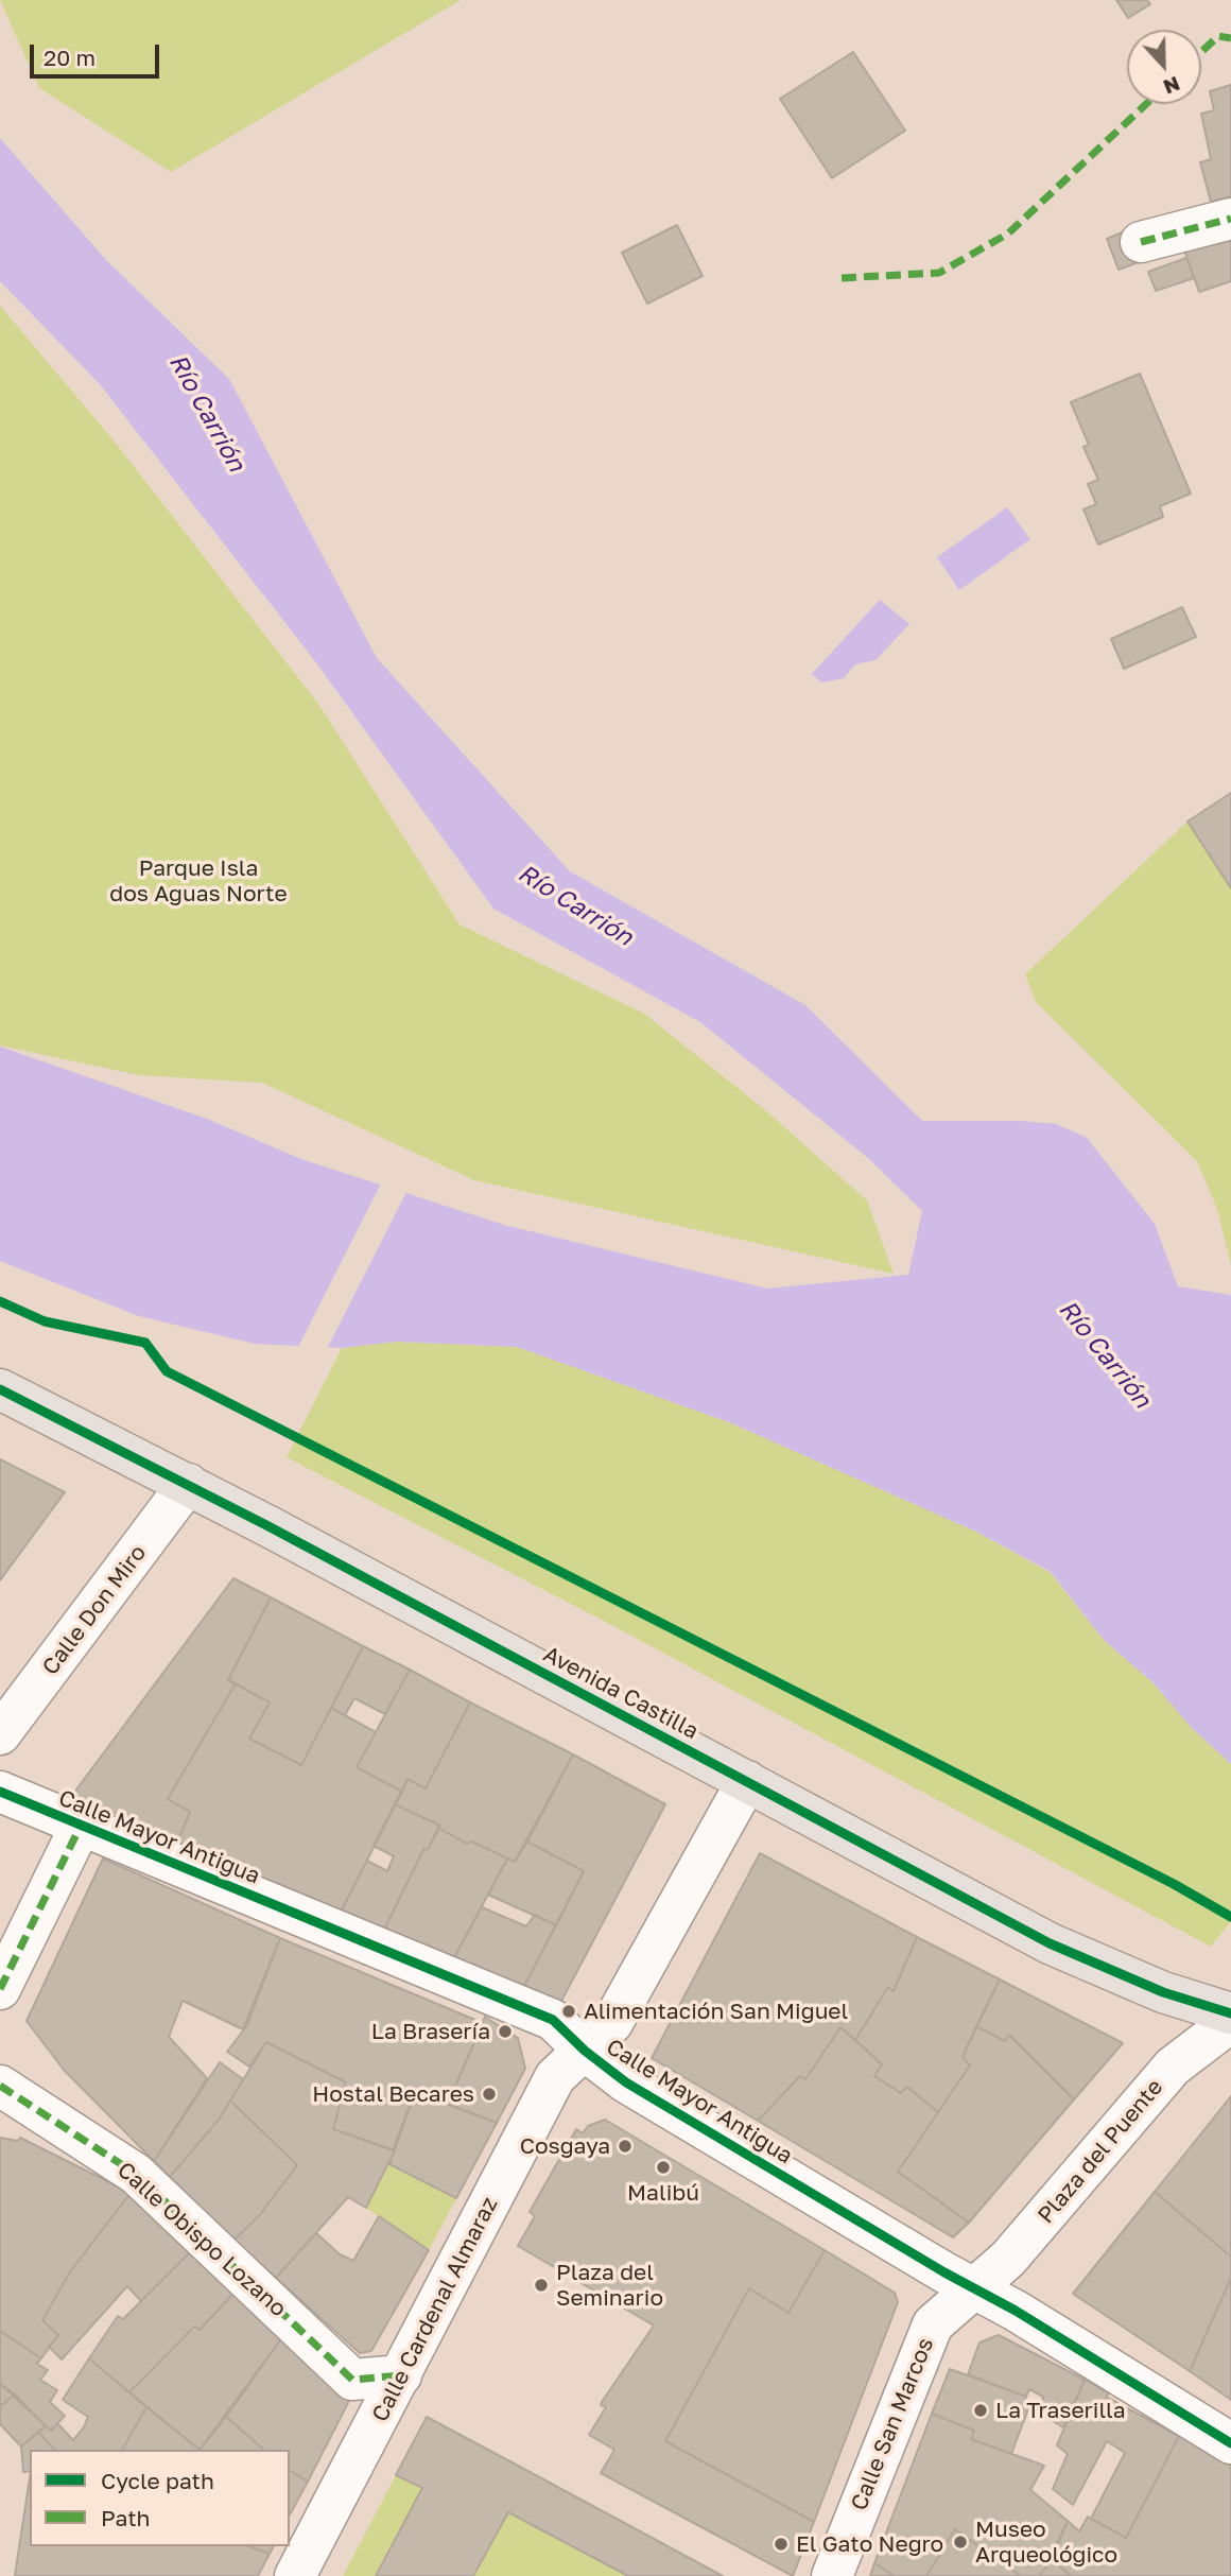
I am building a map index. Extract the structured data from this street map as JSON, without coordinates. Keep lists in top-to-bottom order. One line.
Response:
{"streets":{"main road":["Avenida Castilla"],"street":["Calle Don Miro","Calle Mayor Antigua","Plaza del Puente","Calle Obispo Lozano","Calle Cardenal Almaraz","Calle San Marcos"]},"crossings":[["Calle Don Miro","Avenida Castilla"],["Avenida Castilla","Calle Cardenal Almaraz"],["Calle Mayor Antigua","Plaza del Puente"],["Calle Mayor Antigua","Calle Cardenal Almaraz"],["Calle Mayor Antigua","Calle San Marcos"],["Plaza del Puente","Calle San Marcos"],["Calle Obispo Lozano","Calle Cardenal Almaraz"]],"water":["Río Carrión"],"parks":["Parque Isla dos Aguas Norte"],"places":["Alimentación San Miguel","La Brasería","Hostal Becares","Cosgaya","Malibú","Plaza del Seminario","La Traserilla","Museo Arqueológico","El Gato Negro"],"legend":["Cycle path","Path"],"scale_bar":"20 m","north":"bottom"}
